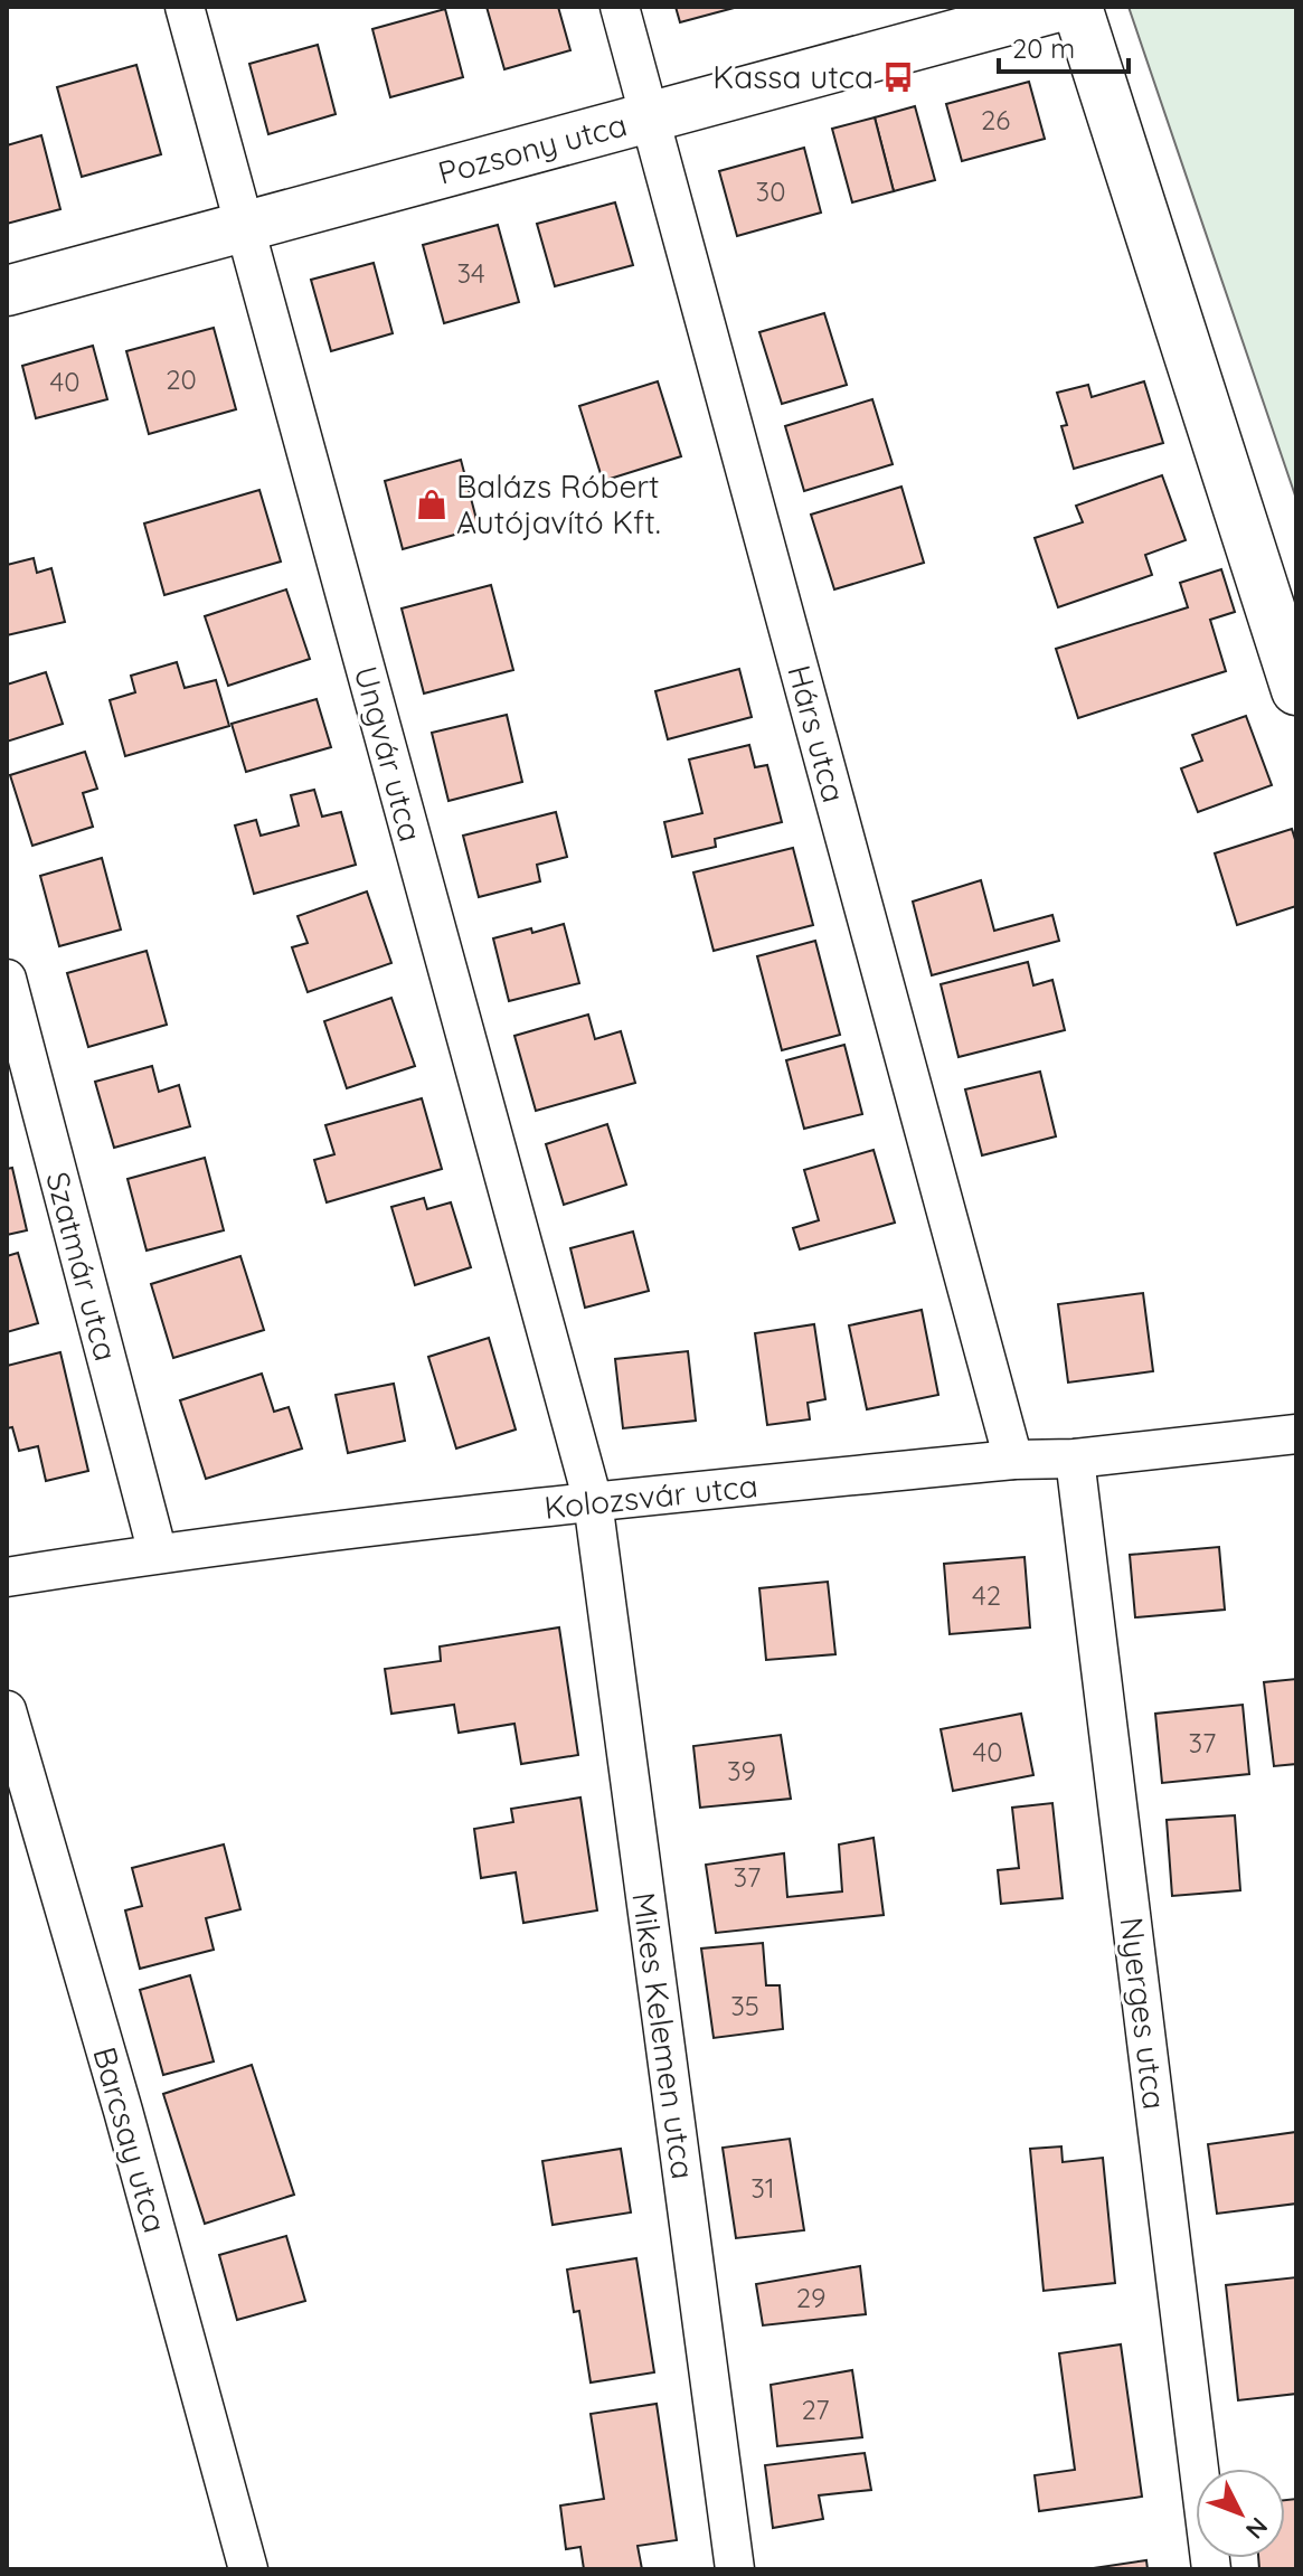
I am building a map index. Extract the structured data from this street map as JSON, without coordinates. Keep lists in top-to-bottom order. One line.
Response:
{"streets":{"street":["Pozsony utca","Hárs utca","Ungvár utca","Szatmár utca","Kolozsvár utca","Nyerges utca","Mikes Kelemen utca","Barcsay utca"]},"crossings":[["Pozsony utca","Hárs utca"],["Pozsony utca","Ungvár utca"],["Hárs utca","Kolozsvár utca"],["Ungvár utca","Kolozsvár utca"],["Ungvár utca","Mikes Kelemen utca"],["Szatmár utca","Kolozsvár utca"],["Kolozsvár utca","Nyerges utca"],["Kolozsvár utca","Mikes Kelemen utca"]],"places":{"bus stop":["Kassa utca"],"shop":["Balázs Róbert Autójavító Kft."]},"house_numbers":["26","30","34","20","40","42","37","40","39","37","35","31","29","27"],"scale_bar":"20 m","north":"bottom right"}
